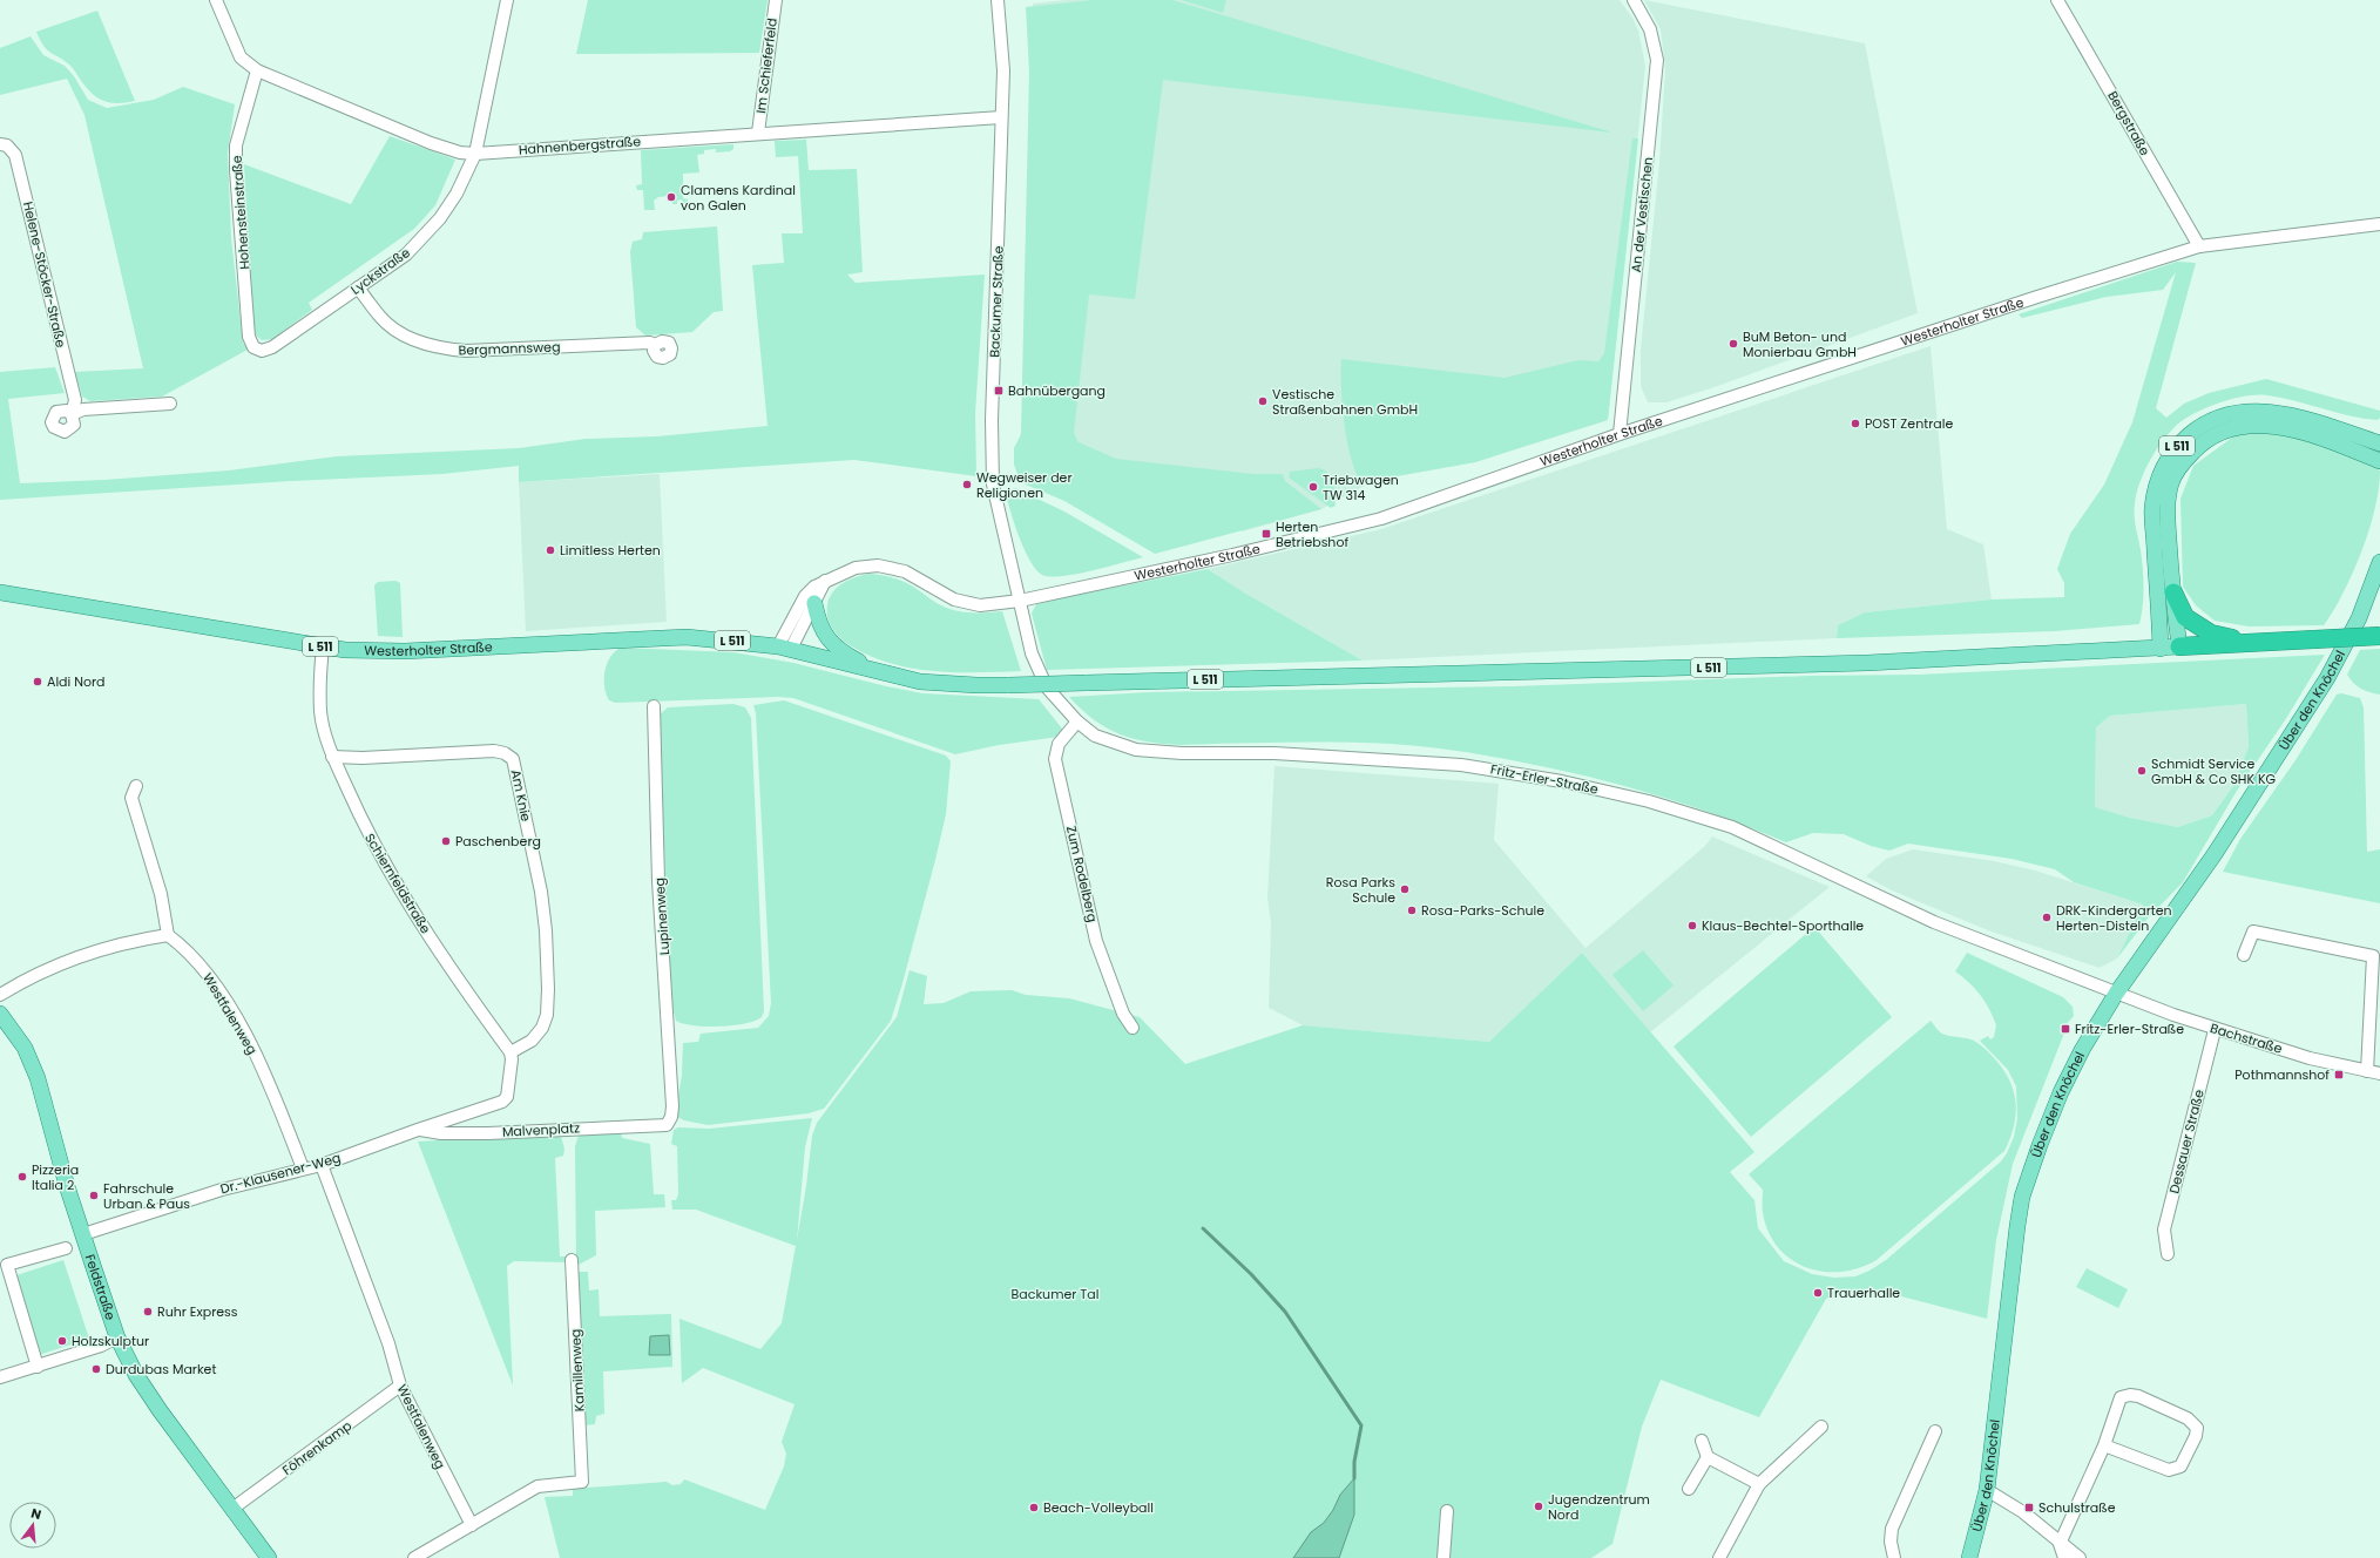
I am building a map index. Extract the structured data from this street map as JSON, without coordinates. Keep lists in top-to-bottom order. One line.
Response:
{"streets":{"highway":["L 511"],"main road":["Westerholter Straße","Über den Knöchel","Feldstraße"],"street":["Im Schieferfeld","Bergstraße","Hahnenbergstraße","Hohensteinstraße","An der Vestischen","Lyckstraße","Helene-Stöcker-Straße","Backumer Straße","Bergmannsweg","Fritz-Erler-Straße","Am Knie","Zum Rodelberg","Schiernfeldstraße","Lupinenweg","Westfalenweg","Bachstraße","Malvenplatz","Dessauer Straße","Dr.-Klausener-Weg","Kamillenweg","Föhrenkamp"]},"crossings":[["Im Schieferfeld","Hahnenbergstraße"],["Bergstraße","Westerholter Straße"],["Hahnenbergstraße","Hohensteinstraße"],["Hahnenbergstraße","Lyckstraße"],["Hahnenbergstraße","Backumer Straße"],["Hohensteinstraße","Lyckstraße"],["An der Vestischen","Westerholter Straße"],["Lyckstraße","Bergmannsweg"],["Backumer Straße","Westerholter Straße"],["Backumer Straße","Fritz-Erler-Straße"],["Westerholter Straße","L 511"],["Westerholter Straße","Fritz-Erler-Straße"],["Westerholter Straße","Schiernfeldstraße"],["Über den Knöchel","Fritz-Erler-Straße"],["Über den Knöchel","Bachstraße"],["Fritz-Erler-Straße","Zum Rodelberg"],["Fritz-Erler-Straße","Bachstraße"],["Am Knie","Schiernfeldstraße"],["Am Knie","Dr.-Klausener-Weg"],["Schiernfeldstraße","Dr.-Klausener-Weg"],["Lupinenweg","Malvenplatz"],["Westfalenweg","Dr.-Klausener-Weg"],["Westfalenweg","Kamillenweg"],["Westfalenweg","Föhrenkamp"],["Bachstraße","Dessauer Straße"],["Malvenplatz","Dr.-Klausener-Weg"],["Dr.-Klausener-Weg","Feldstraße"],["Feldstraße","Föhrenkamp"]],"parks":["Backumer Tal"],"places":{"other":["Clamens Kardinal von Galen","BuM Beton- und Monierbau GmbH","Vestische Straßenbahnen GmbH","POST Zentrale","Wegweiser der Religionen","Triebwagen TW 314","Limitless Herten","Aldi Nord","Schmidt Service GmbH & Co SHK KG","Paschenberg","Rosa Parks Schule","Rosa-Parks-Schule","DRK-Kindergarten Herten-Disteln","Klaus-Bechtel-Sporthalle","Pizzeria Italia 2","Fahrschule Urban & Paus","Trauerhalle","Ruhr Express","Holzskulptur","Durdubas Market","Jugendzentrum Nord","Beach-Volleyball"],"transit":["Bahnübergang","Herten Betriebshof","Fritz-Erler-Straße","Pothmannshof","Schulstraße"]},"north":"top"}
